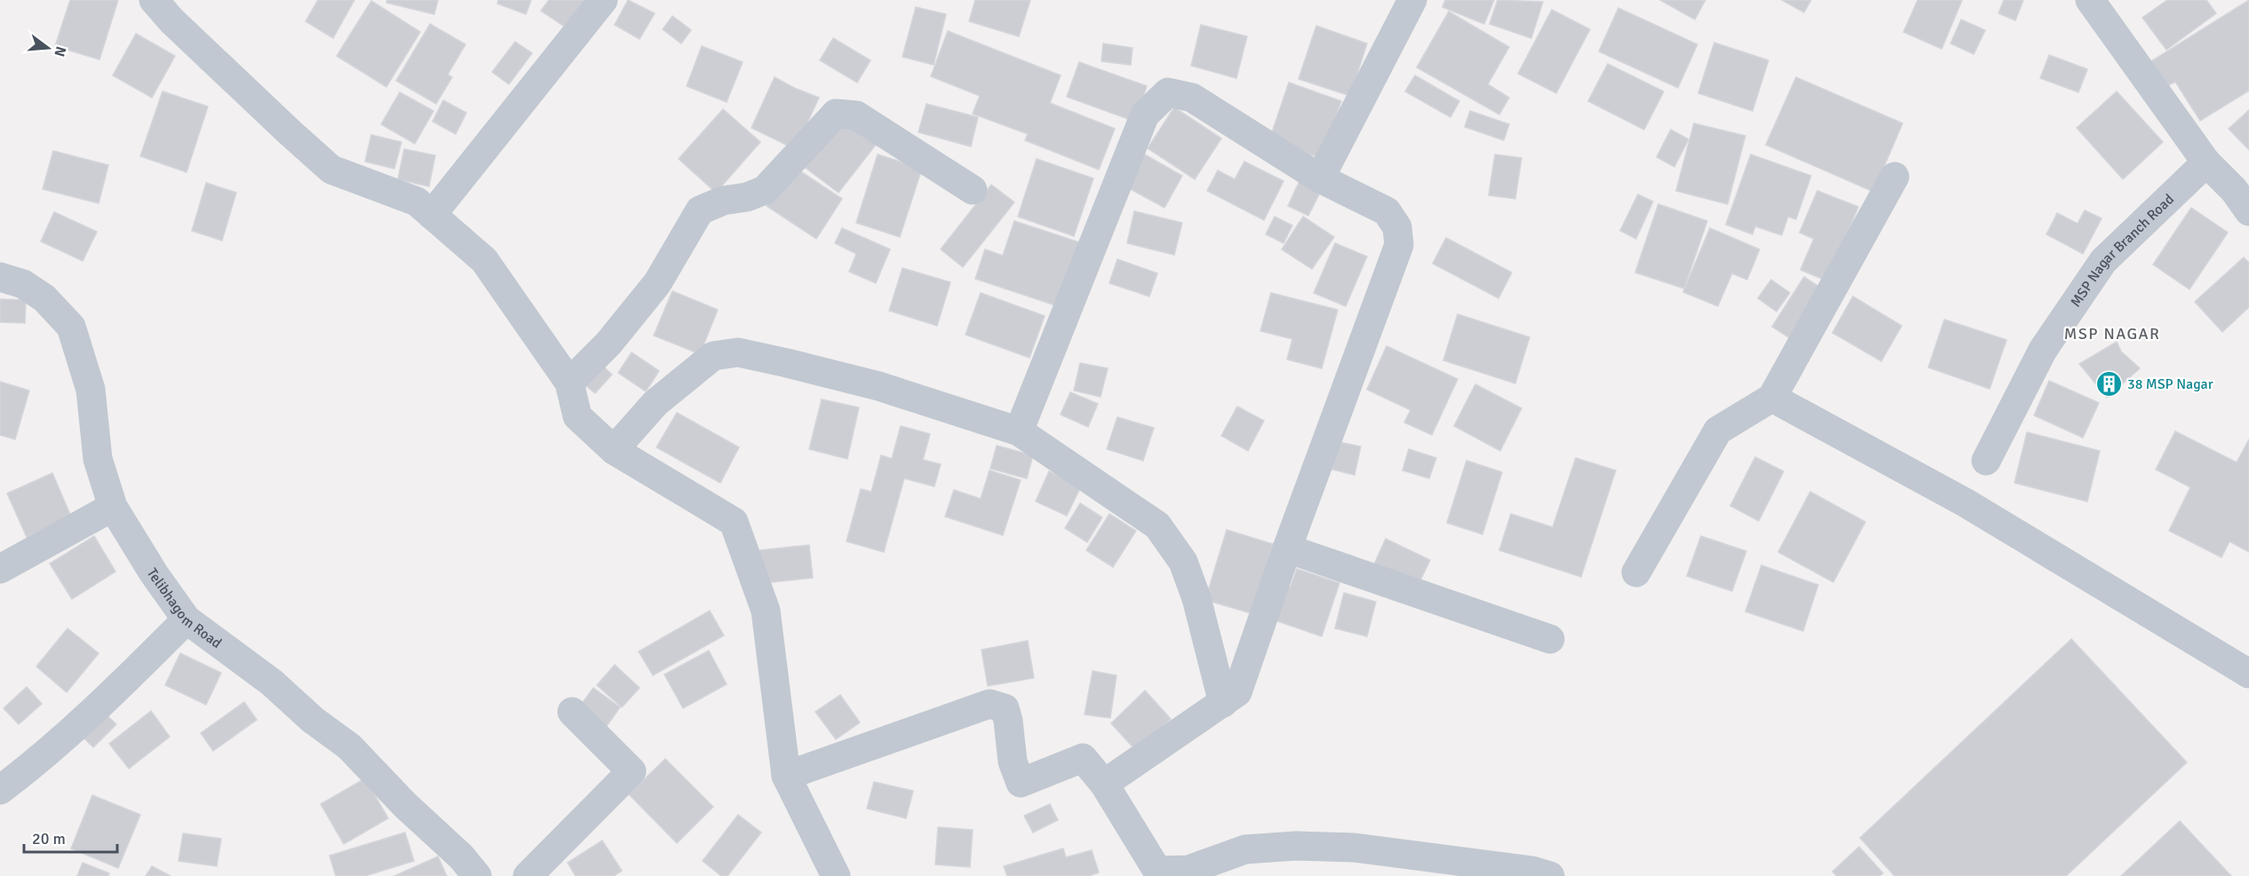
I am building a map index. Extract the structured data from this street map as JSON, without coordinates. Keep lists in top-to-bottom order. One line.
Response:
{"streets":{"street":["MSP Nagar Branch Road","Telibhagom Road"]},"districts":["MSP NAGAR"],"places":{"building":["38 MSP Nagar"]},"scale_bar":"20 m","north":"right"}
